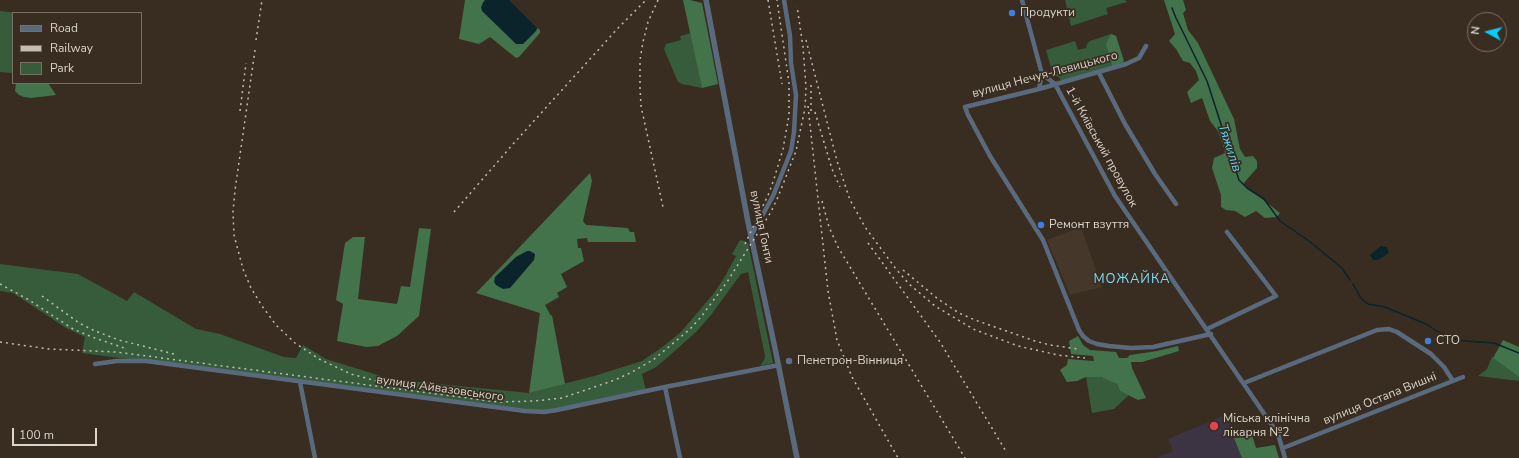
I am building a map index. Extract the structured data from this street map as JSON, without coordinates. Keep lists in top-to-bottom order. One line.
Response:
{"streets":{"street":["вулиця Нечуя-Левицького","1-й Київський провулок","вулиця Гонти","вулиця Айвазовського","вулиця Остапа Вишні"]},"crossings":[["вулиця Нечуя-Левицького","1-й Київський провулок"],["1-й Київський провулок","вулиця Остапа Вишні"],["вулиця Гонти","вулиця Айвазовського"]],"districts":["МОЖАЙКА"],"water":["Тяжилів"],"places":["Продукти","Ремонт взуття","СТО","Пенетрон-Вінниця","Міська клінічна лікарня №2"],"legend":["Road","Railway","Park"],"scale_bar":"100 m","north":"left"}
